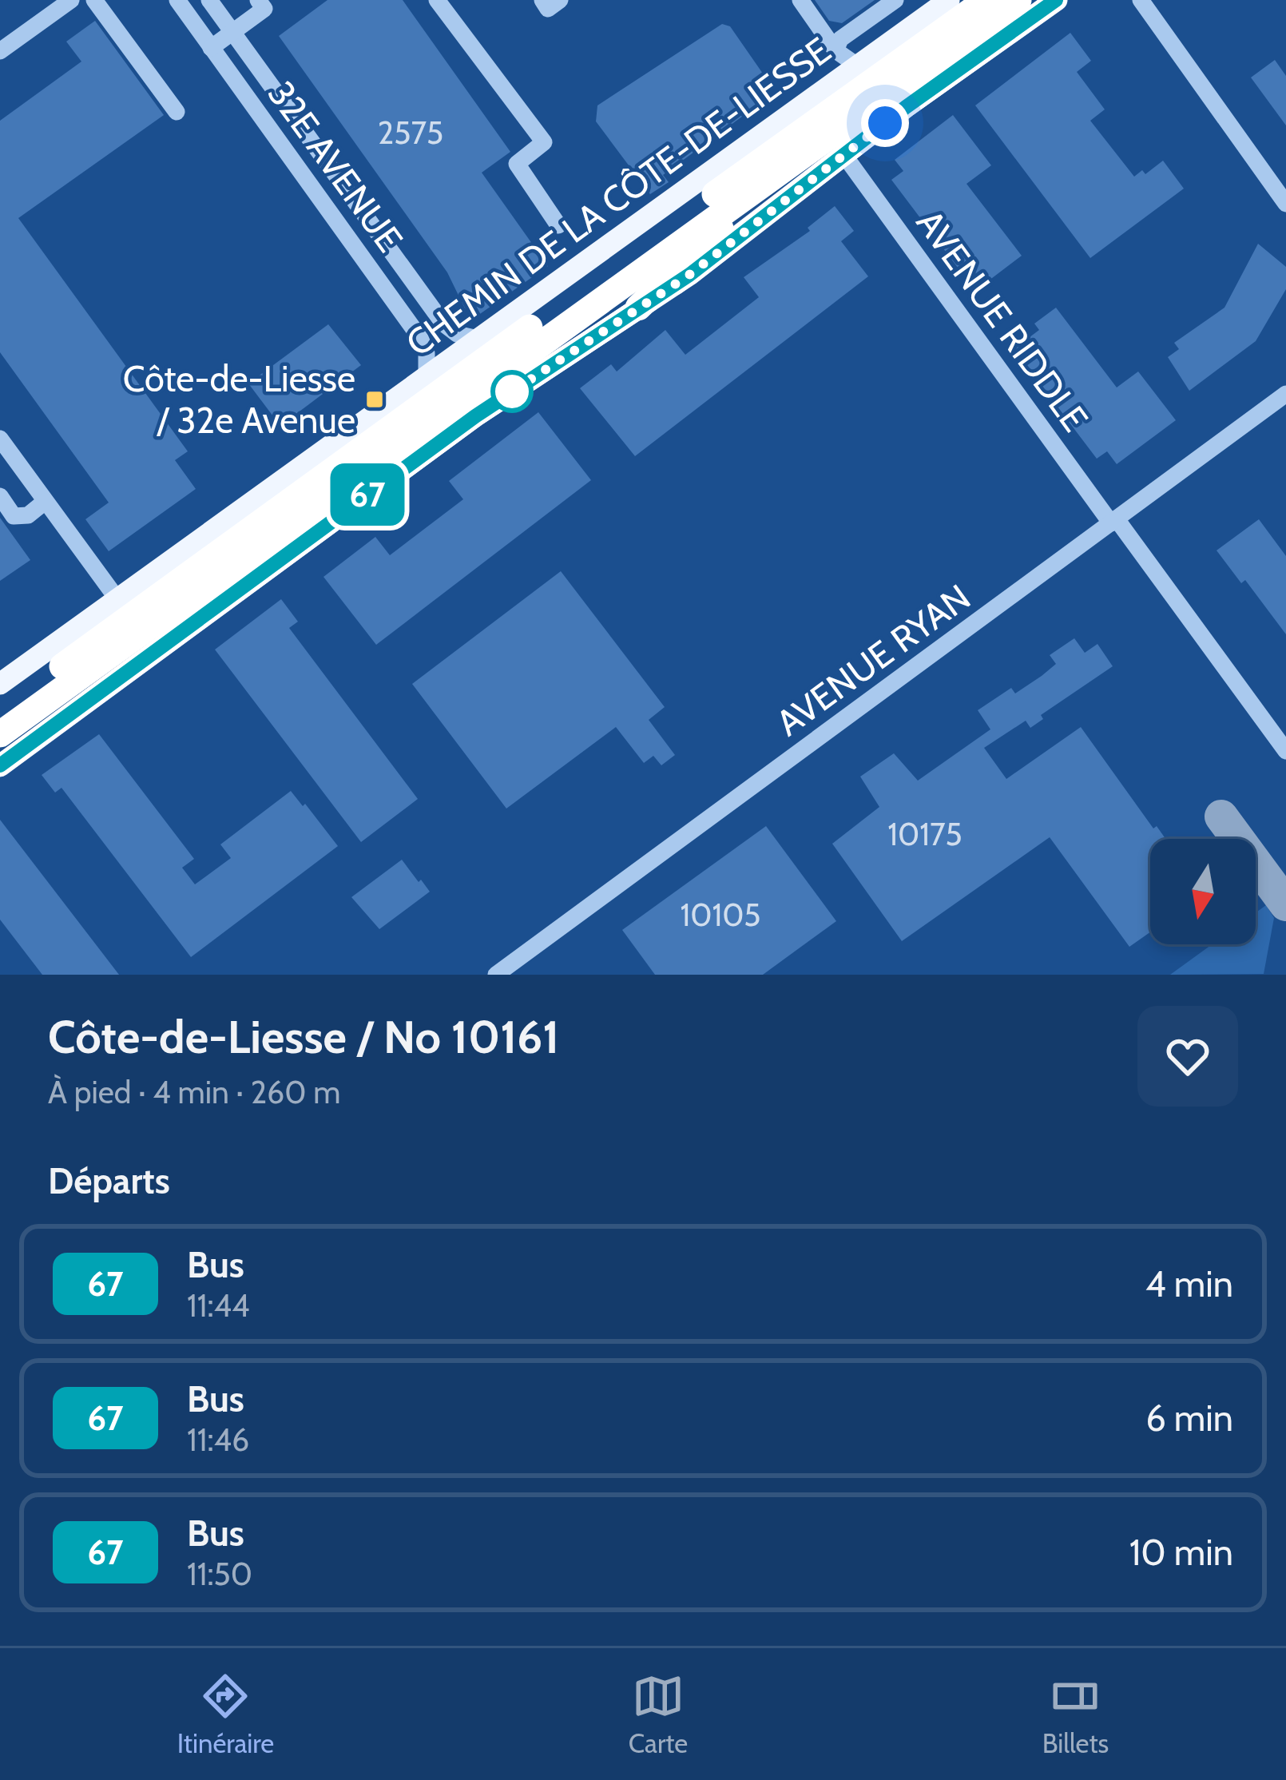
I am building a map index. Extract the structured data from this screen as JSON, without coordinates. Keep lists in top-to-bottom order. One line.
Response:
{"streets":{"main road":["CHEMIN DE LA CÔTE-DE-LIESSE"],"street":["32E AVENUE","AVENUE RIDDLE","AVENUE RYAN"]},"crossings":[["32E AVENUE","CHEMIN DE LA CÔTE-DE-LIESSE"],["AVENUE RIDDLE","AVENUE RYAN"]],"places":{"transit":["Côte-de-Liesse / 32e Avenue"]},"lines":["bus line 67"],"house_numbers":["2575","10175","10105"],"north":"bottom","page":{"on_map":"67","heading":[["Côte-de-Liesse / No 10161","À pied · 4 min · 260 m"],"Départs"],"list":[{"mark":"67","name":"Bus","note":"11:44","value":"4 min"},{"mark":"67","name":"Bus","note":"11:46","value":"6 min"},{"mark":"67","name":"Bus","note":"11:50","value":"10 min"}],"tabs":["Itinéraire","Carte","Billets"]}}
